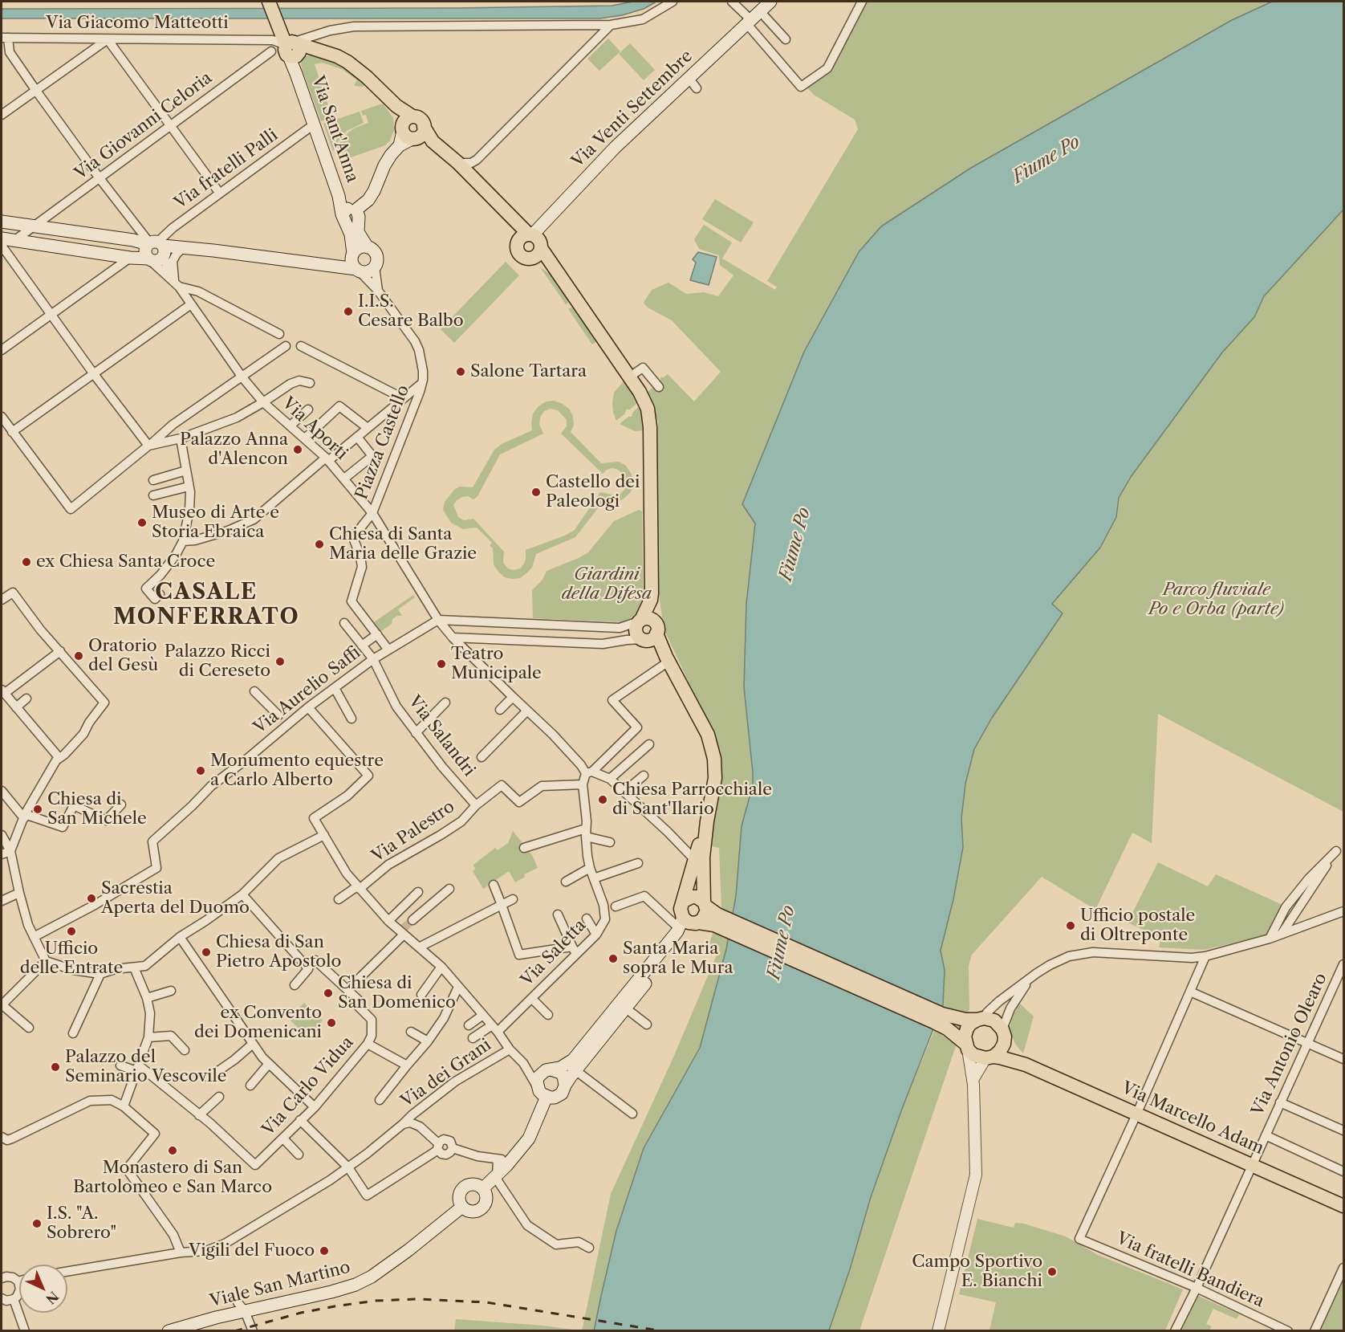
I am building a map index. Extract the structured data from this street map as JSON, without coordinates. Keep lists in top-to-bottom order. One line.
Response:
{"streets":{"main road":["Via Venti Settembre","Via Sant'Anna","Via Marcello Adam","Viale San Martino"],"street":["Via Giacomo Matteotti","Via Giovanni Celoria","Via fratelli Palli","Via Aporti","Piazza Castello","Via Aurelio Saffi","Via Salandri","Via Palestro","Via Saletta","Via Antonio Olearo","Via dei Grani","Via Carlo Vidua","Via fratelli Bandiera"]},"crossings":[["Via Giacomo Matteotti","Via Sant'Anna"],["Via Sant'Anna","Via fratelli Palli"],["Via Aporti","Piazza Castello"],["Piazza Castello","Via Aurelio Saffi"],["Piazza Castello","Via Saletta"],["Via Aurelio Saffi","Via Salandri"],["Via Salandri","Via Palestro"],["Via Palestro","Via Saletta"],["Via Antonio Olearo","Via Marcello Adam"],["Via Antonio Olearo","Via fratelli Bandiera"],["Via Marcello Adam","Via fratelli Bandiera"]],"districts":["CASALE MONFERRATO"],"water":["Fiume Po"],"parks":["Giardini della Difesa","Parco fluviale Po e Orba (parte)"],"places":["I.I.S. Cesare Balbo","Salone Tartara","Palazzo Anna d'Alencon","Castello dei Paleologi","Museo di Arte e Storia Ebraica","Chiesa di Santa Maria delle Grazie","ex Chiesa Santa Croce","Oratorio del Gesù","Palazzo Ricci di Cereseto","Teatro Municipale","Monumento equestre a Carlo Alberto","Chiesa Parrocchiale di Sant'Ilario","Chiesa di San Michele","Sacrestia Aperta del Duomo","Ufficio postale di Oltreponte","Ufficio delle Entrate","Chiesa di San Pietro Apostolo","Santa Maria sopra le Mura","Chiesa di San Domenico","ex Convento dei Domenicani","Palazzo del Seminario Vescovile","Monastero di San Bartolomeo e San Marco","I.S. \"A. Sobrero\"","Vigili del Fuoco","Campo Sportivo E. Bianchi"],"north":"bottom right"}
